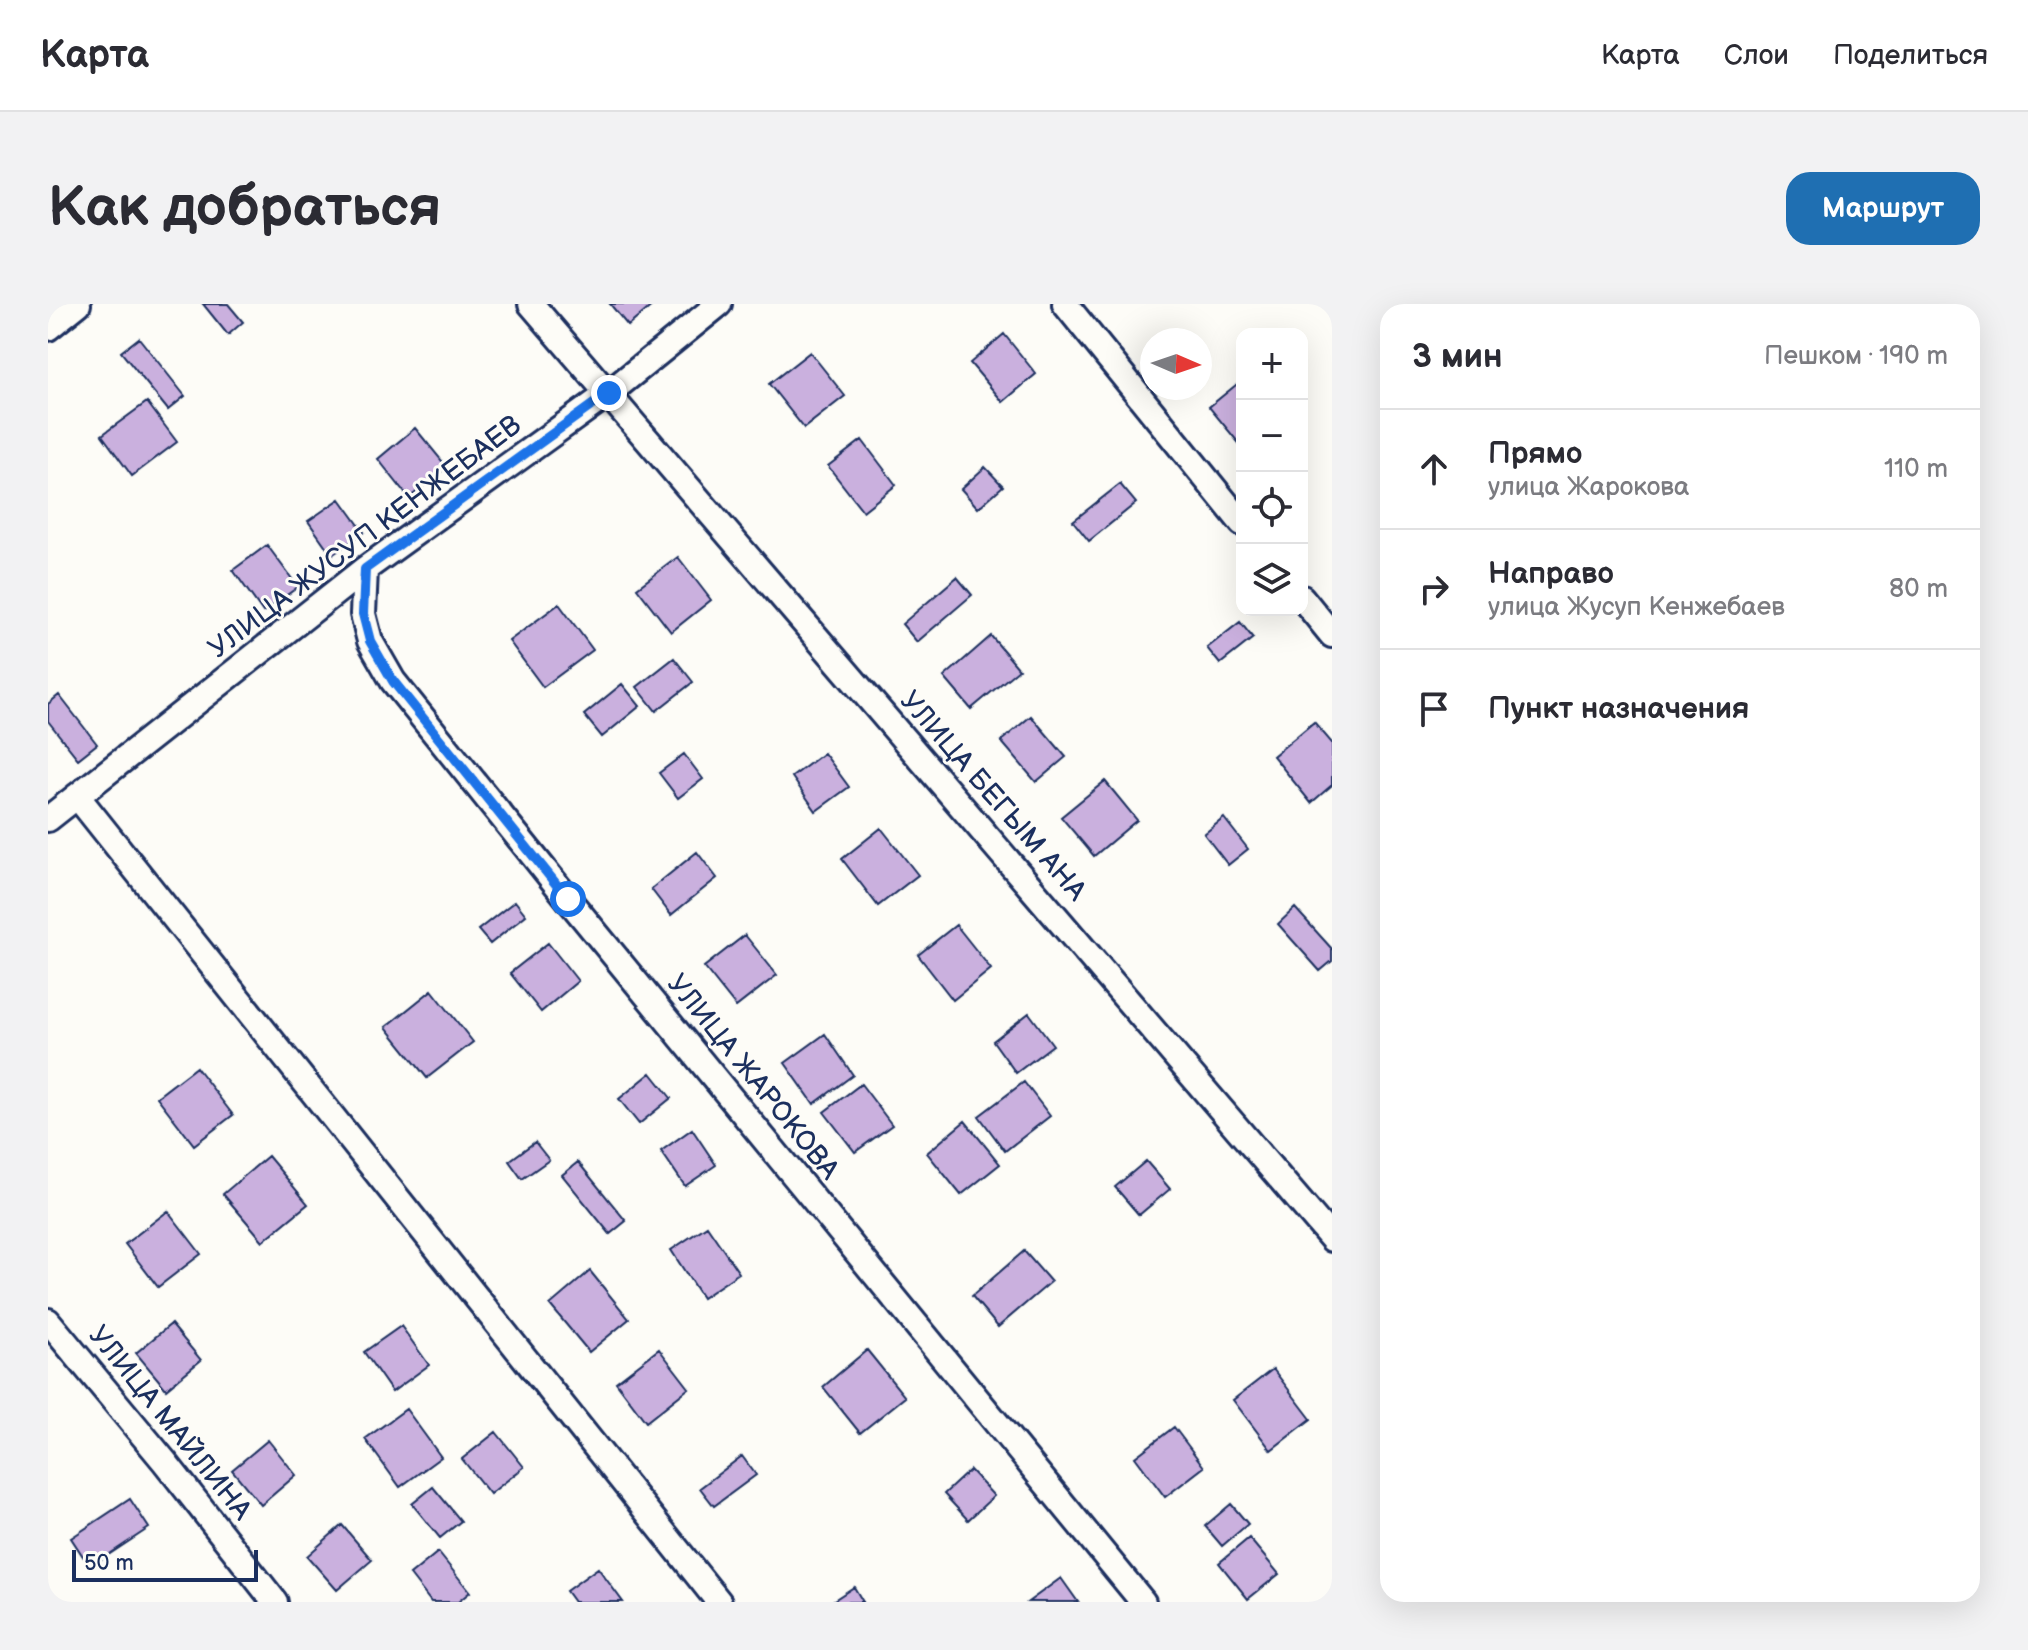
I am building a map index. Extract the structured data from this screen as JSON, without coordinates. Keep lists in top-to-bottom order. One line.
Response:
{"streets":{"street":["УЛИЦА ЖУСУП КЕНЖЕБАЕВ","УЛИЦА БЕГЫМ АНА","УЛИЦА ЖАРОКОВА","УЛИЦА МАЙЛИНА"]},"crossings":[["УЛИЦА ЖУСУП КЕНЖЕБАЕВ","УЛИЦА БЕГЫМ АНА"],["УЛИЦА ЖУСУП КЕНЖЕБАЕВ","УЛИЦА ЖАРОКОВА"]],"scale_bar":"50 m","north":"right","page":{"header":"Карта","nav":["Карта","Слои","Поделиться"],"buttons":"Маршрут","title":"Как добраться","heading":["3 мин","Пешком · 190 m"],"map_buttons":["+","−"],"list":[["Прямо","улица Жарокова","110 m"],["Направо","улица Жусуп Кенжебаев","80 m"],"Пункт назначения"],"scale":"50 m"}}
